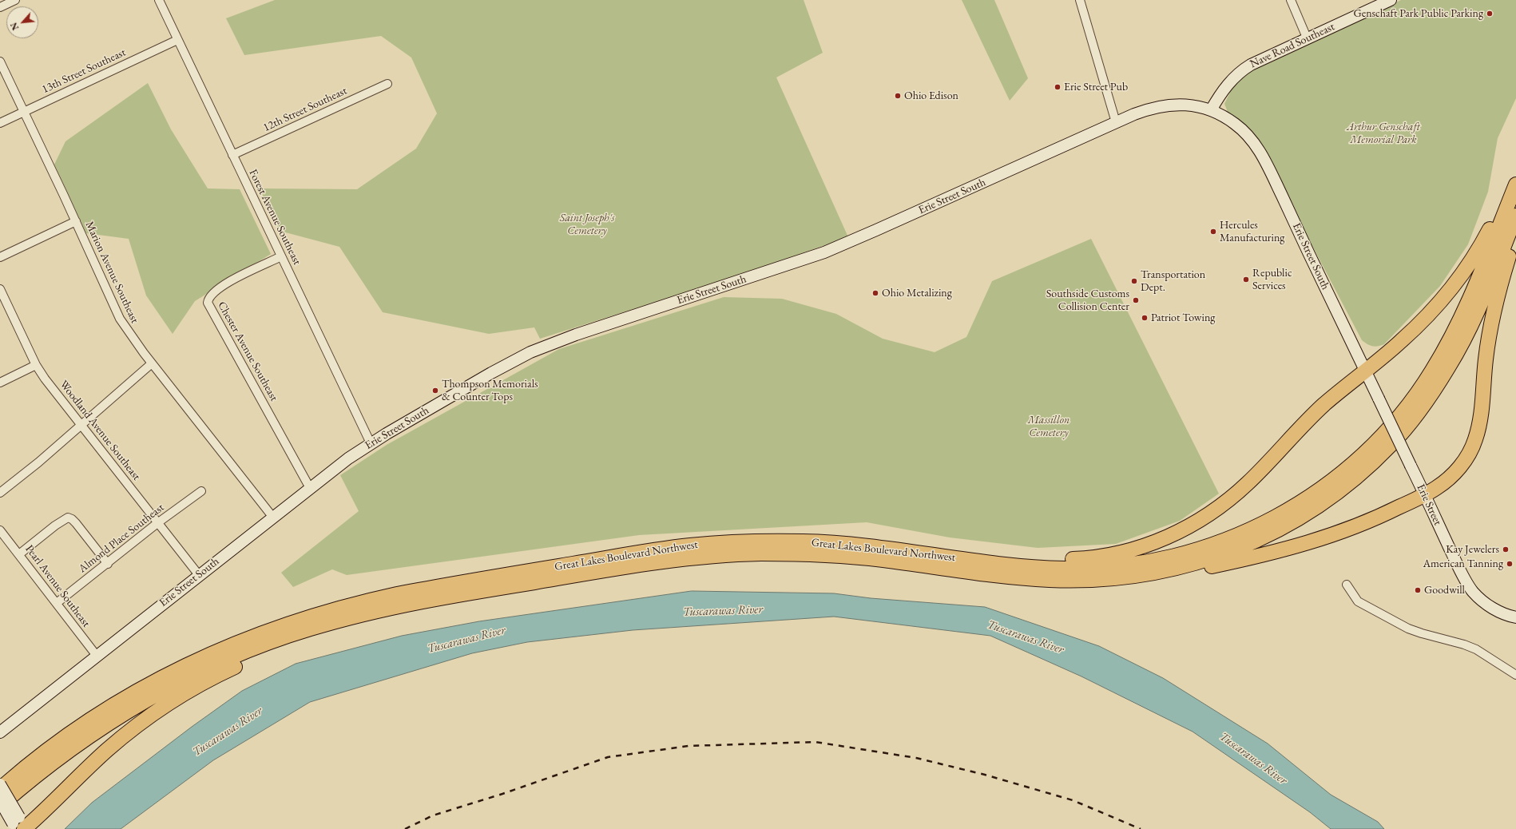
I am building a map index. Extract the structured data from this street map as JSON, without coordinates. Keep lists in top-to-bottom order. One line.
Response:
{"streets":{"highway":["Great Lakes Boulevard Northwest"],"main road":["Nave Road Southeast","Erie Street South","Erie Street"],"street":["13th Street Southeast","12th Street Southeast","Forest Avenue Southeast","Marion Avenue Southeast","Chester Avenue Southeast","Woodland Avenue Southeast","Almond Place Southeast","Pearl Avenue Southeast"]},"crossings":[["Nave Road Southeast","Erie Street South"],["13th Street Southeast","Forest Avenue Southeast"],["13th Street Southeast","Marion Avenue Southeast"],["12th Street Southeast","Forest Avenue Southeast"],["Erie Street South","Forest Avenue Southeast"],["Erie Street South","Marion Avenue Southeast"],["Erie Street South","Chester Avenue Southeast"],["Erie Street South","Woodland Avenue Southeast"],["Erie Street South","Erie Street"],["Erie Street South","Pearl Avenue Southeast"],["Forest Avenue Southeast","Chester Avenue Southeast"],["Woodland Avenue Southeast","Almond Place Southeast"],["Almond Place Southeast","Pearl Avenue Southeast"]],"water":["Tuscarawas River"],"parks":["Arthur Genschaft Memorial Park","Saint Joseph's Cemetery","Massillon Cemetery"],"places":["Genschaft Park Public Parking","Erie Street Pub","Ohio Edison","Hercules Manufacturing","Republic Services","Transportation Dept.","Ohio Metalizing","Southside Customs Collision Center","Patriot Towing","Thompson Memorials & Counter Tops","Kay Jewelers","American Tanning","Goodwill"],"north":"bottom left"}
